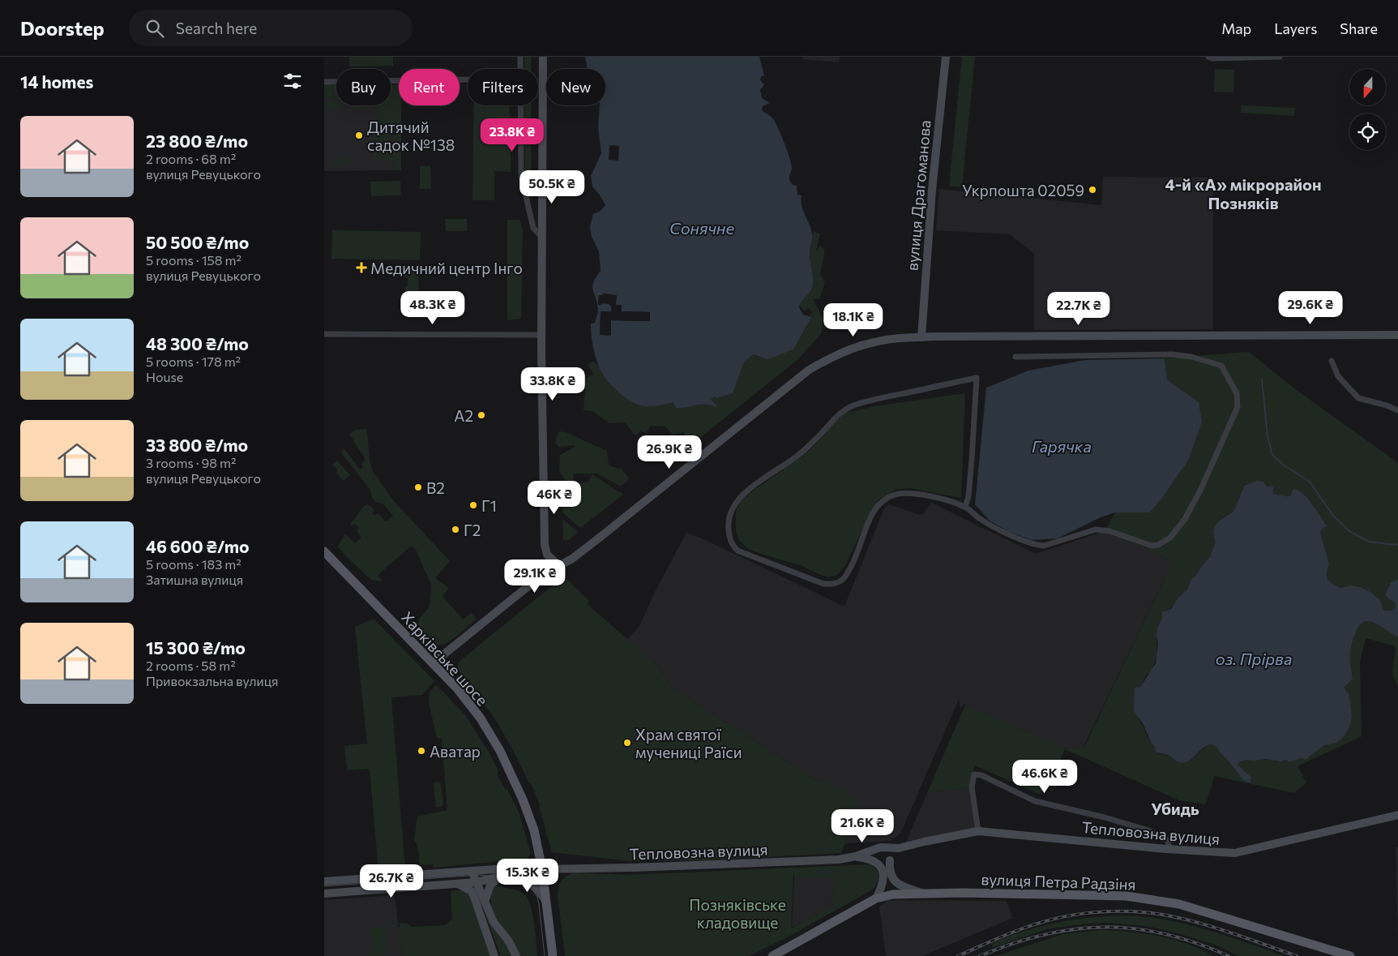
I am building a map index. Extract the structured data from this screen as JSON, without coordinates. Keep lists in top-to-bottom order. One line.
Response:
{"streets":{"main road":["Харківське шосе","вулиця Петра Радзіня"],"street":["вулиця Драгоманова","Тепловозна вулиця"]},"crossings":[["Харківське шосе","Тепловозна вулиця"]],"districts":["4-й «А» мікрорайон Позняків","Убидь"],"water":["Сонячне","Гарячка","оз. Прірва"],"parks":["Позняківське кладовище"],"places":{"other":["Дитячий садок №138","Укрпошта 02059","А2","В2","Г1","Г2","Храм святої мучениці Раїси","Аватар"],"health":["Медичний центр Інго"]},"north":"bottom","page":{"header":"Doorstep","search":"Search here","nav":["Map","Layers","Share"],"heading":"14 homes","chip":["Buy","Rent","Filters","New"],"list":[{"name":"23 800 ₴/mo","note":"2 rooms · 68 m² · вулиця Ревуцького"},{"name":"50 500 ₴/mo","note":"5 rooms · 158 m² · вулиця Ревуцького"},{"name":"48 300 ₴/mo","note":"5 rooms · 178 m² · House"},{"name":"33 800 ₴/mo","note":"3 rooms · 98 m² · вулиця Ревуцького"},{"name":"46 600 ₴/mo","note":"5 rooms · 183 m² · Затишна вулиця"},{"name":"15 300 ₴/mo","note":"2 rooms · 58 m² · Привокзальна вулиця"}],"price":["23.8K ₴","50.5K ₴","48.3K ₴","29.6K ₴","22.7K ₴","18.1K ₴","33.8K ₴","26.9K ₴","46K ₴","29.1K ₴","46.6K ₴","21.6K ₴","15.3K ₴","26.7K ₴"]}}
